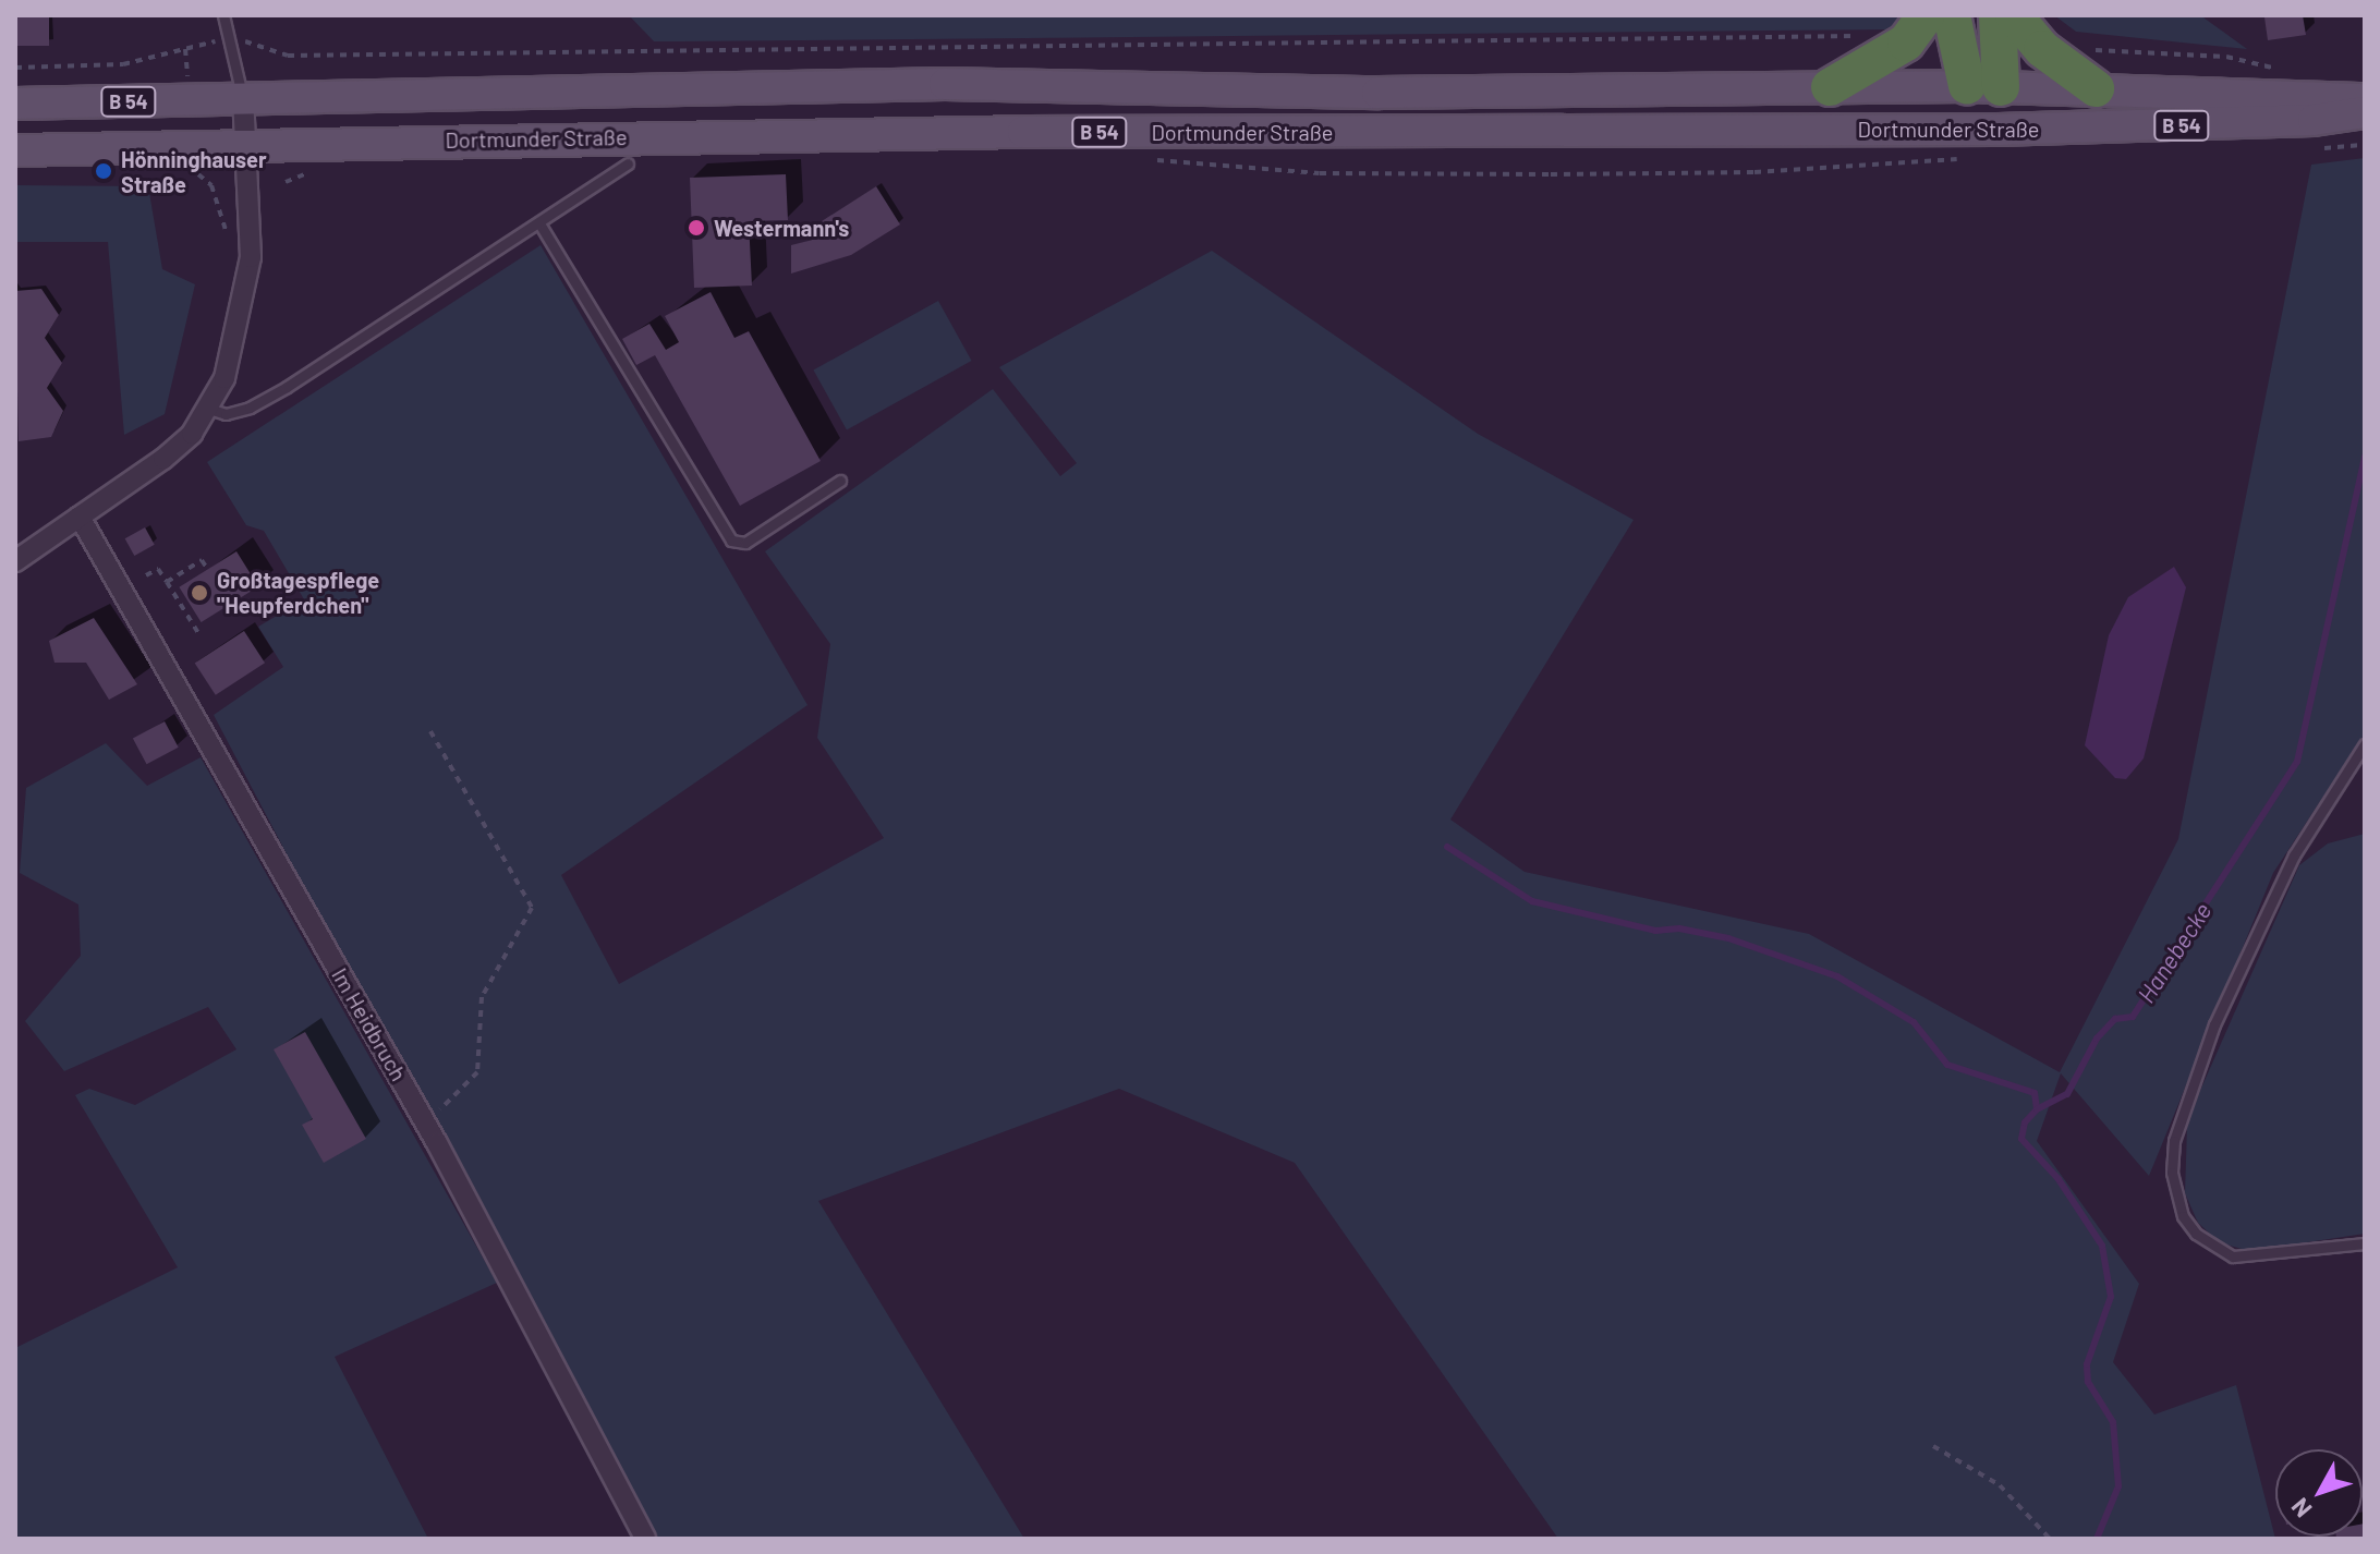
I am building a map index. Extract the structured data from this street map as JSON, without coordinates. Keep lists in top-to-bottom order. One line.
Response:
{"streets":{"main road":["B 54","Dortmunder Straße"],"street":["Im Heidbruch"]},"water":["Hanebecke"],"places":["Hönninghauser Straße","Westermann's","Großtagespflege \"Heupferdchen\""],"north":"bottom left"}
